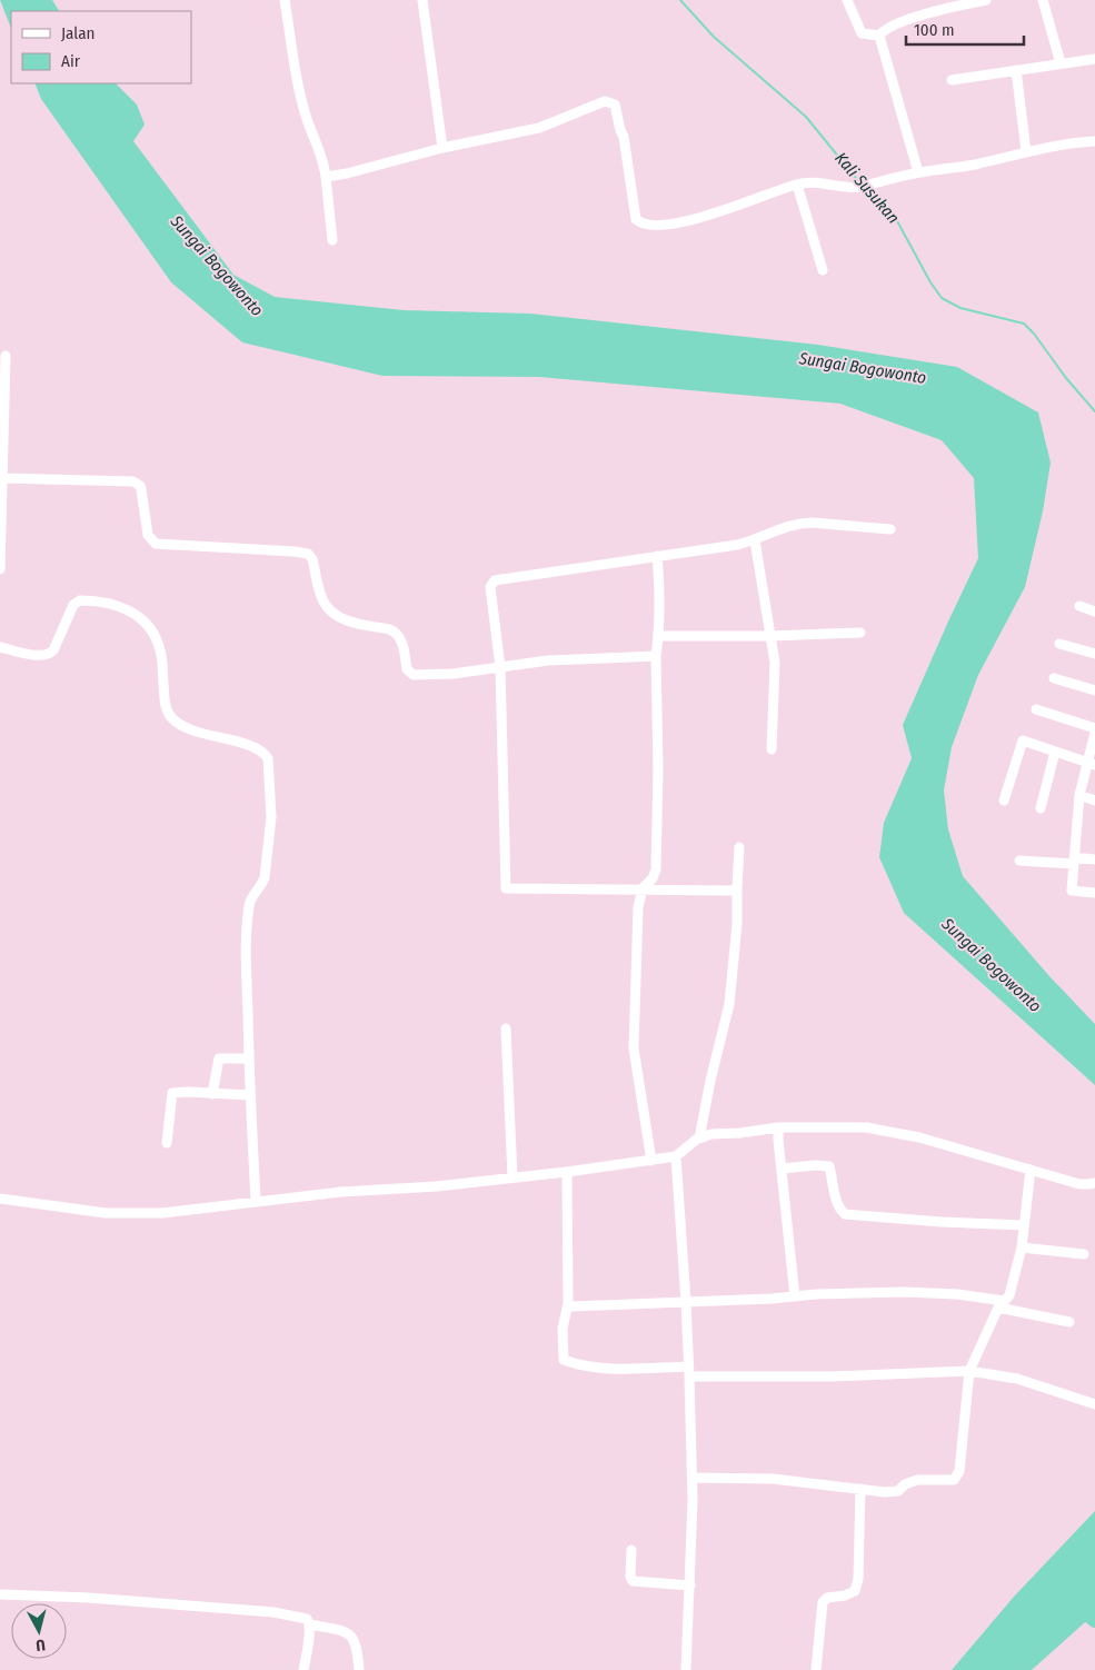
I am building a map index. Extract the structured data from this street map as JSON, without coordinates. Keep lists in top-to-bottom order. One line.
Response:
{"water":["Kali Susukan","Sungai Bogowonto"],"legend":["Jalan","Air"],"scale_bar":"100 m","north":"bottom"}
